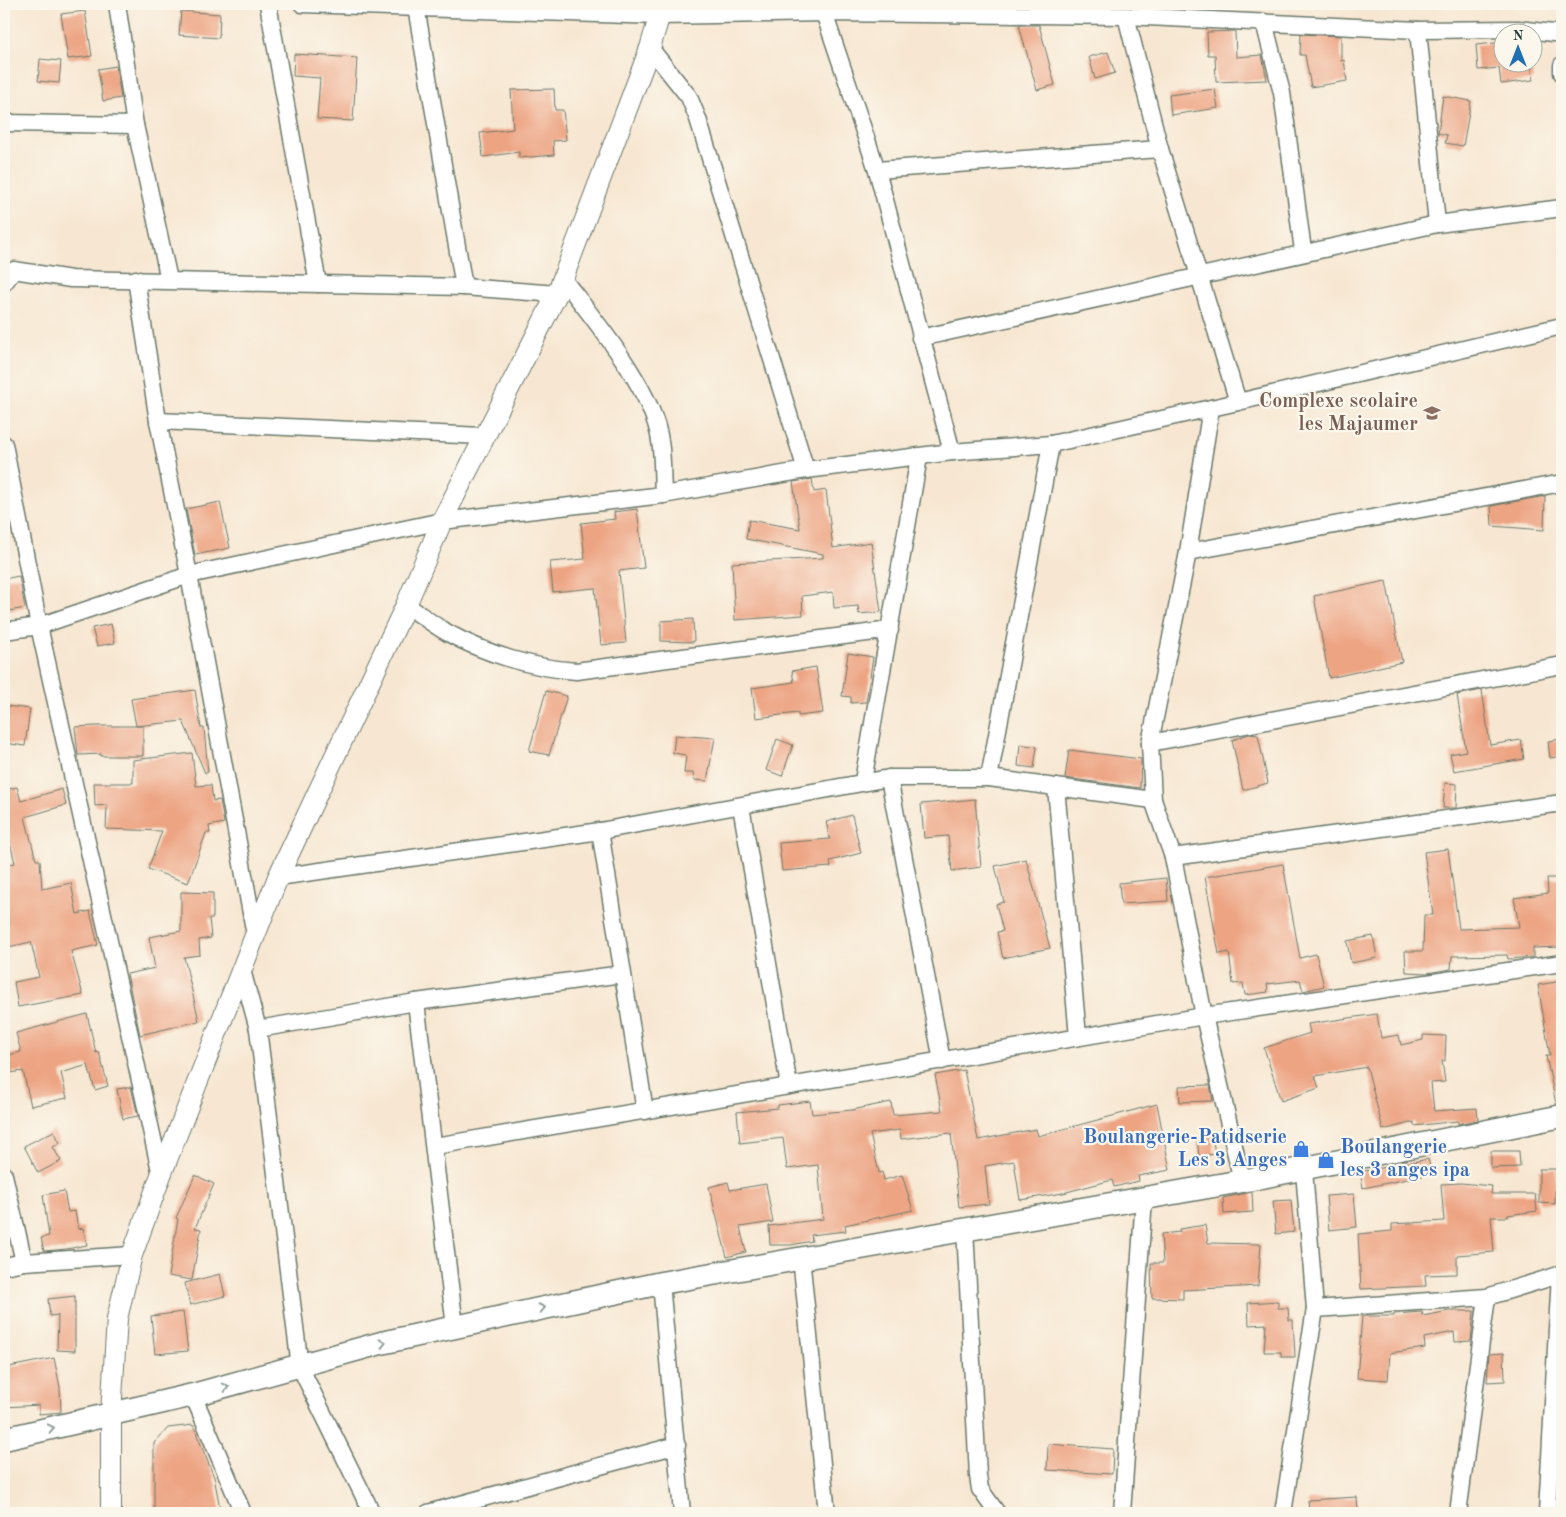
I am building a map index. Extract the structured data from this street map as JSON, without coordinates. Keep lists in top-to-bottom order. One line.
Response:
{"places":{"school or university":["Complexe scolaire les Majaumer"],"shop":["Boulangerie-Patidserie Les 3 Anges","Boulangerie les 3 anges ipa"]},"north":"top"}
